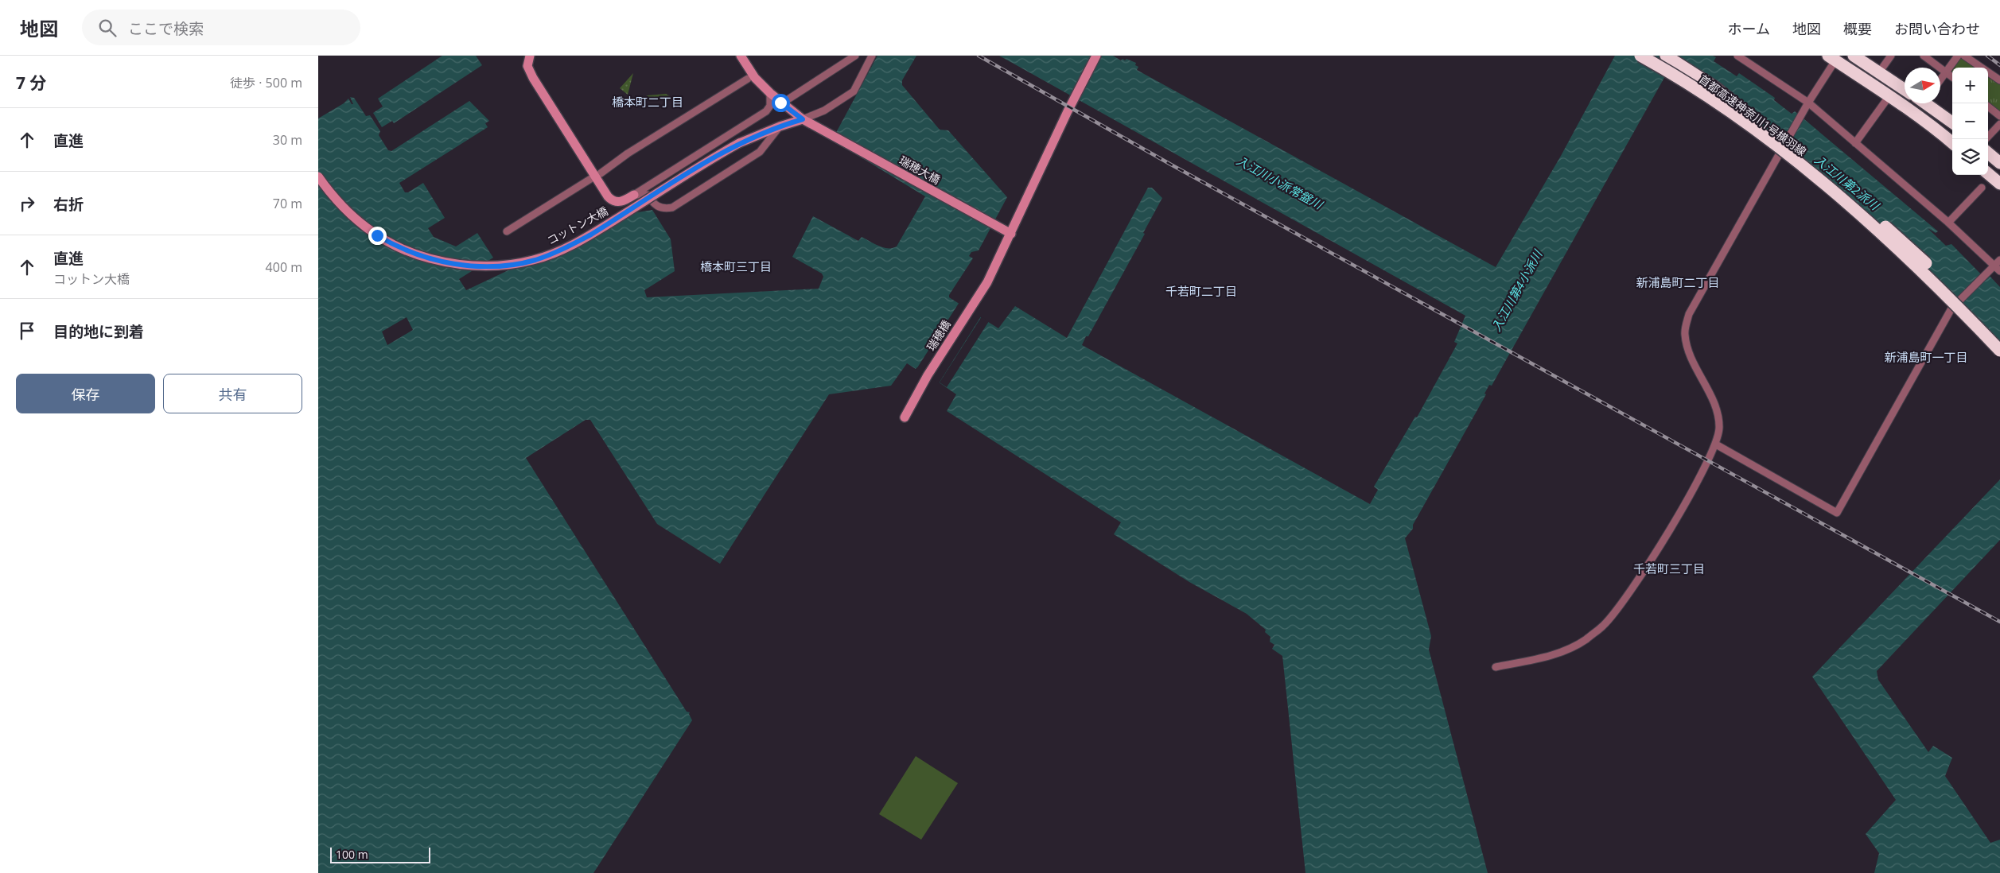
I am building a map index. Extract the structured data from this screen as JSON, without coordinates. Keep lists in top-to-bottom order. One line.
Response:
{"streets":{"highway":["首都高速神奈川1号横羽線"],"street":["瑞穂大橋","コットン大橋","瑞穂橋"]},"crossings":[["瑞穂大橋","コットン大橋"],["瑞穂大橋","瑞穂橋"]],"districts":["橋本町二丁目","橋本町三丁目","新浦島町二丁目","千若町二丁目","新浦島町一丁目","千若町三丁目"],"water":["入江川小派常盤川","入江川第2派川","入江川第4小派川"],"scale_bar":"100 m","north":"right","page":{"header":"地図","search":"ここで検索","nav":["ホーム","地図","概要","お問い合わせ"],"heading":["7 分","徒歩 · 500 m"],"map_buttons":["+","−"],"list":[["直進","30 m"],["右折","70 m"],["直進","コットン大橋","400 m"],"目的地に到着"],"buttons":["保存","共有"],"scale":"100 m"}}
